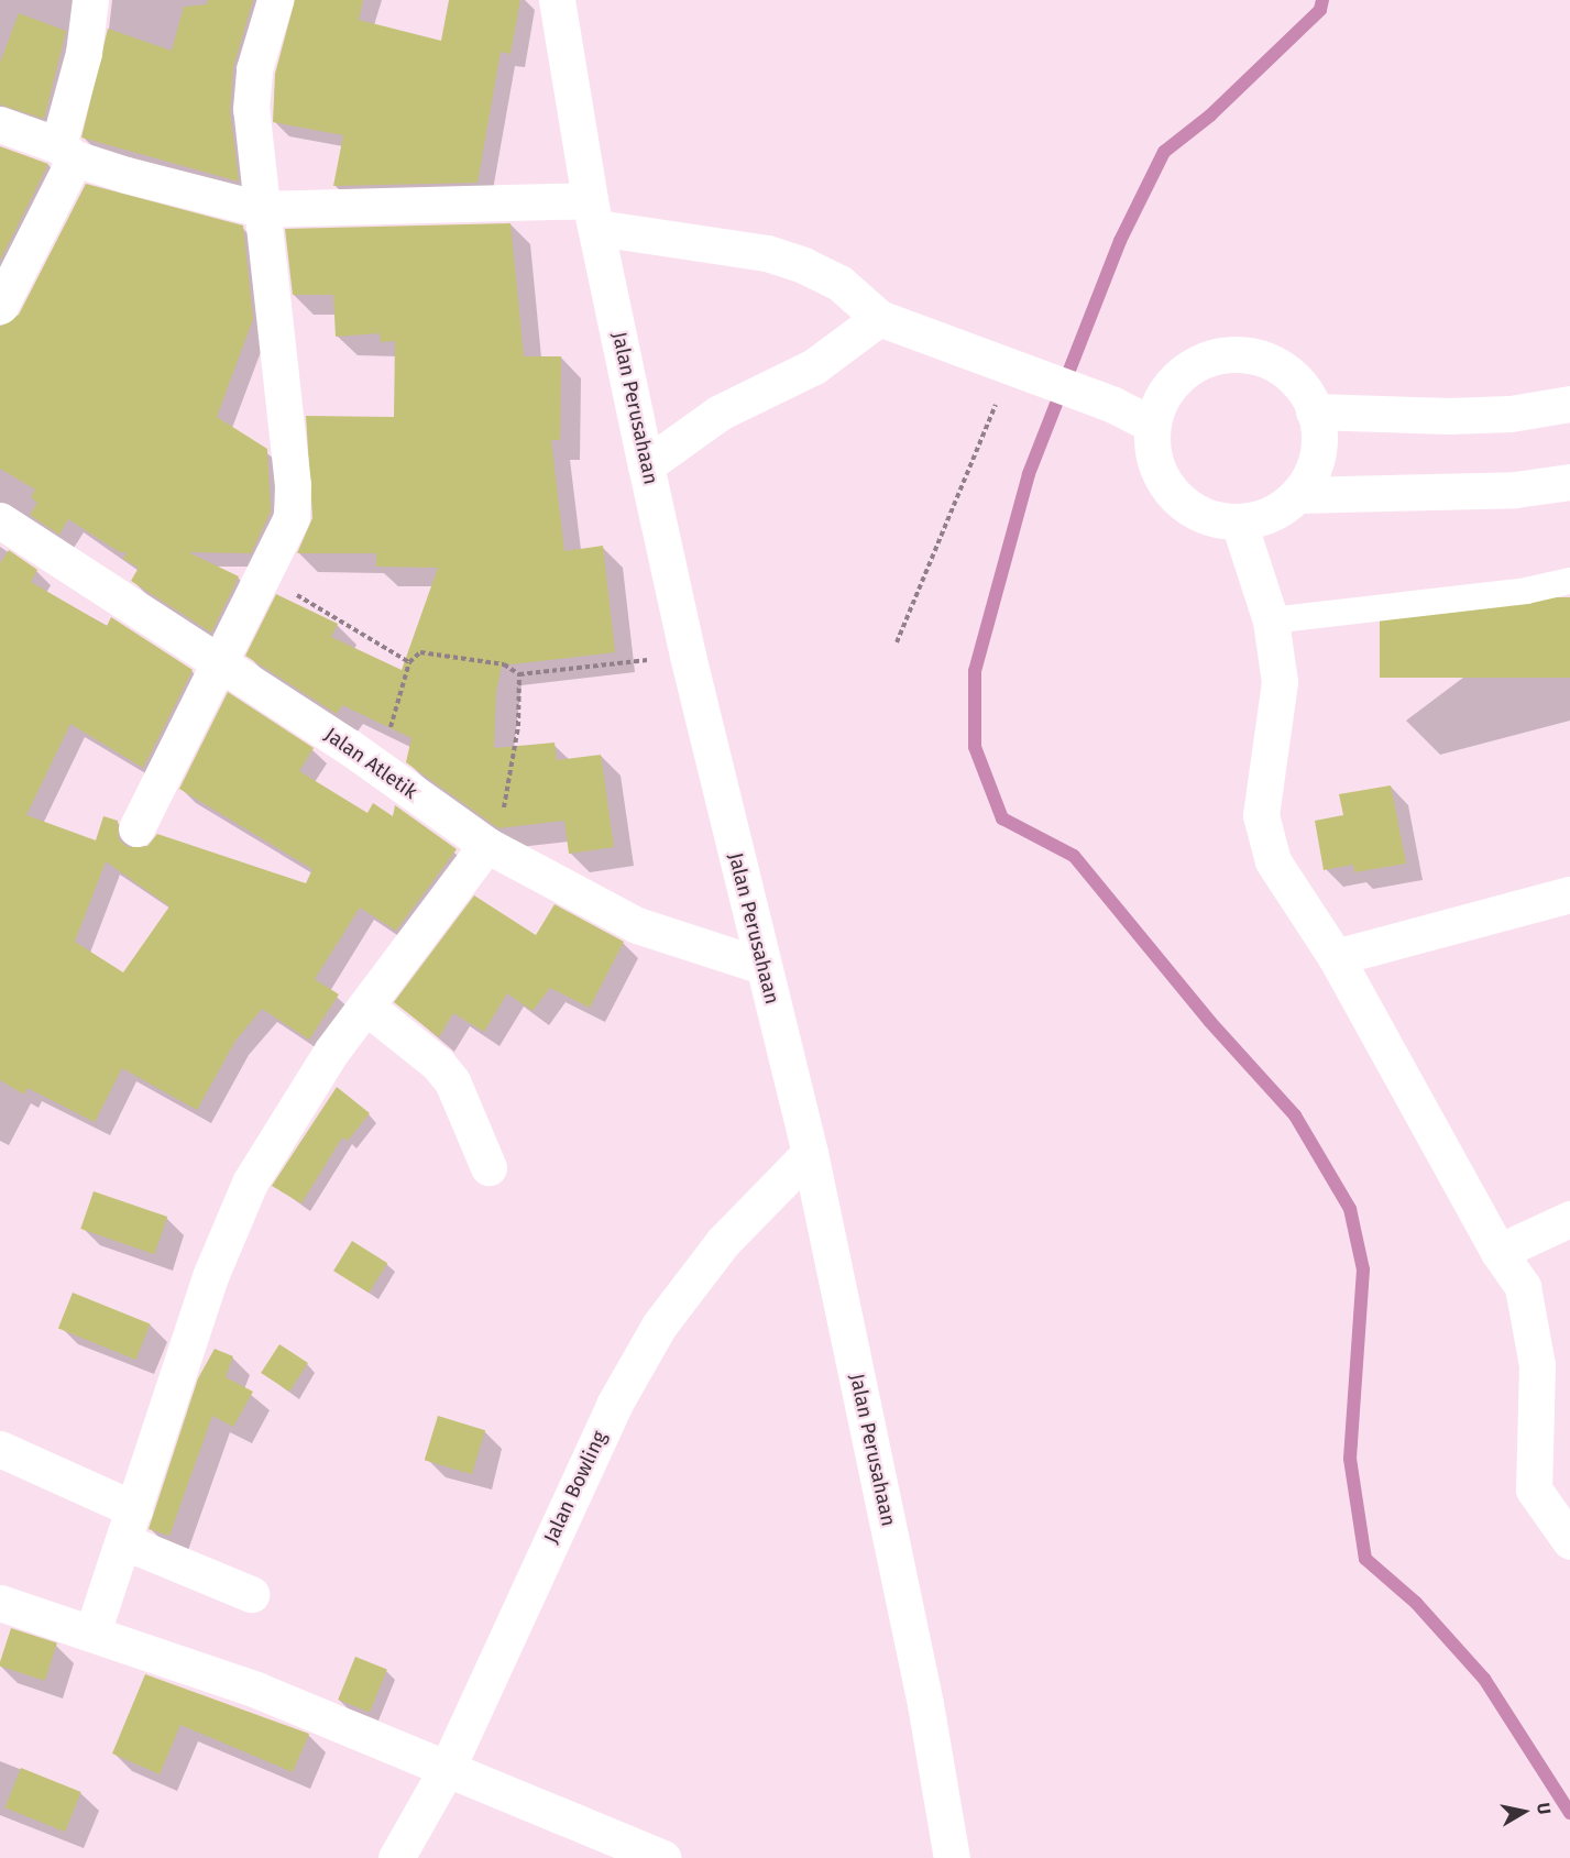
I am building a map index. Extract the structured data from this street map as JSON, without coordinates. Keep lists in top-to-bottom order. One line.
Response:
{"streets":{"street":["Jalan Perusahaan","Jalan Atletik","Jalan Bowling"]},"crossings":[["Jalan Perusahaan","Jalan Atletik"],["Jalan Perusahaan","Jalan Bowling"]],"north":"right"}
